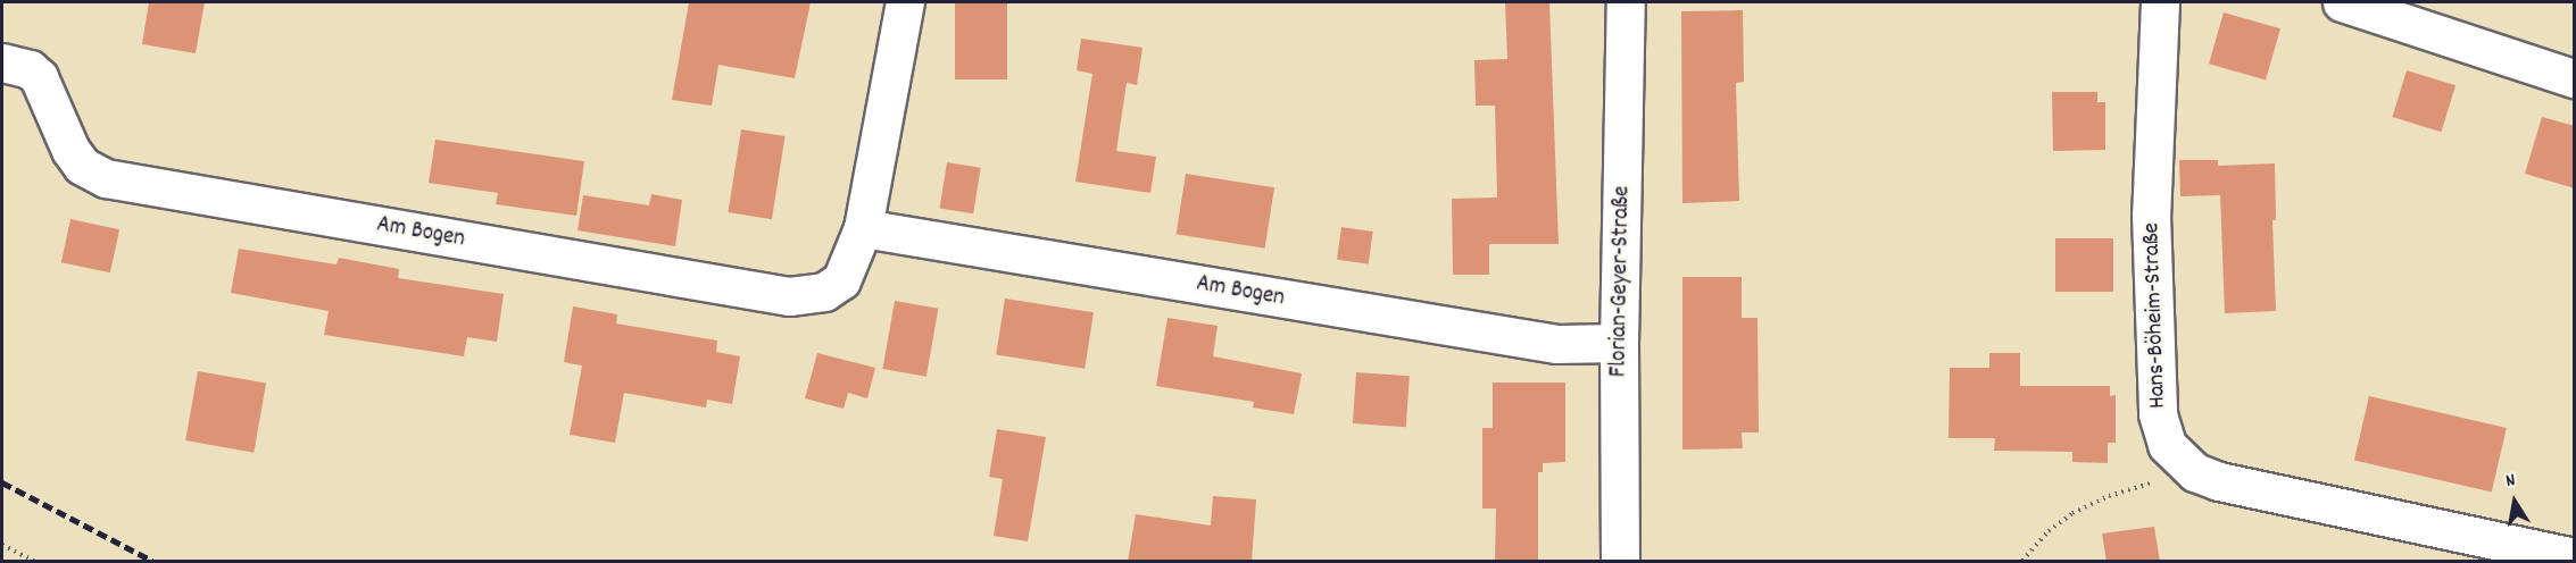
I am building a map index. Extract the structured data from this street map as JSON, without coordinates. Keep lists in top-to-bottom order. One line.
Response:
{"streets":{"street":["Am Bogen","Florian-Geyer-Straße","Hans-Böheim-Straße"]},"crossings":[["Am Bogen","Florian-Geyer-Straße"]],"north":"top"}
